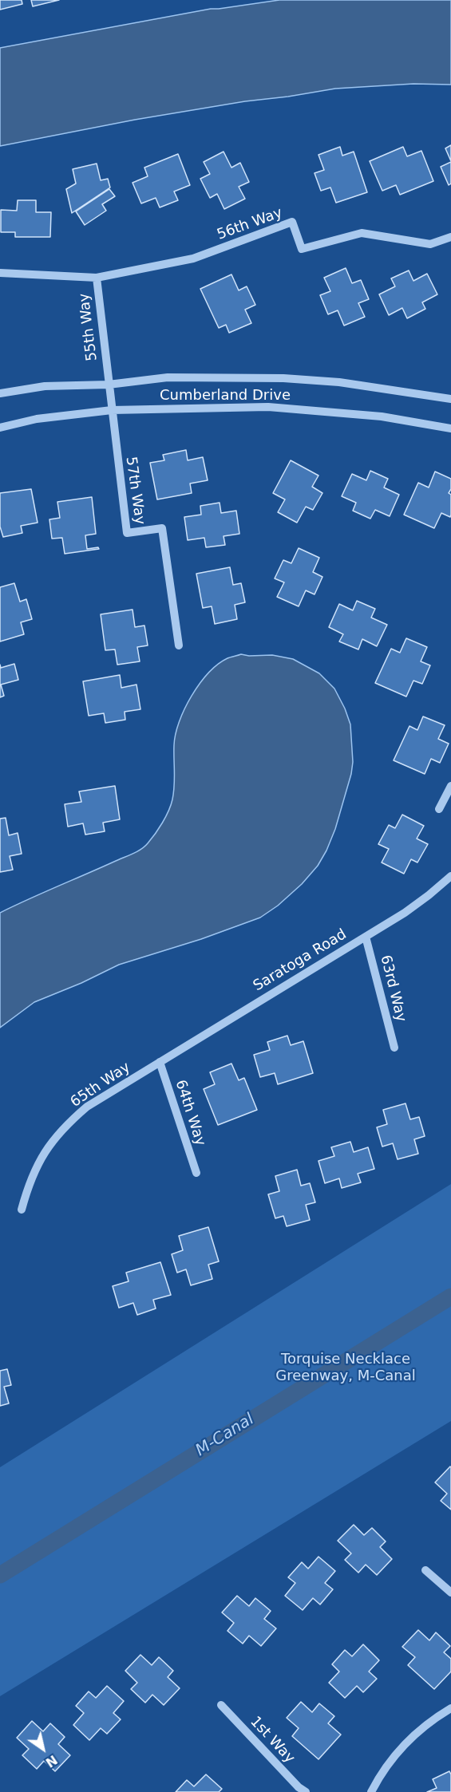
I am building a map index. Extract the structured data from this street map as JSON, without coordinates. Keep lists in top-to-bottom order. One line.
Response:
{"streets":{"street":["56th Way","55th Way","Cumberland Drive","57th Way","Saratoga Road","63rd Way","65th Way","64th Way","1st Way"]},"crossings":[["56th Way","55th Way"],["55th Way","Cumberland Drive"],["55th Way","57th Way"],["Cumberland Drive","57th Way"],["Saratoga Road","63rd Way"],["Saratoga Road","65th Way"],["Saratoga Road","64th Way"],["65th Way","64th Way"]],"water":["M-Canal"],"parks":["Torquise Necklace Greenway, M-Canal"],"north":"bottom right"}
